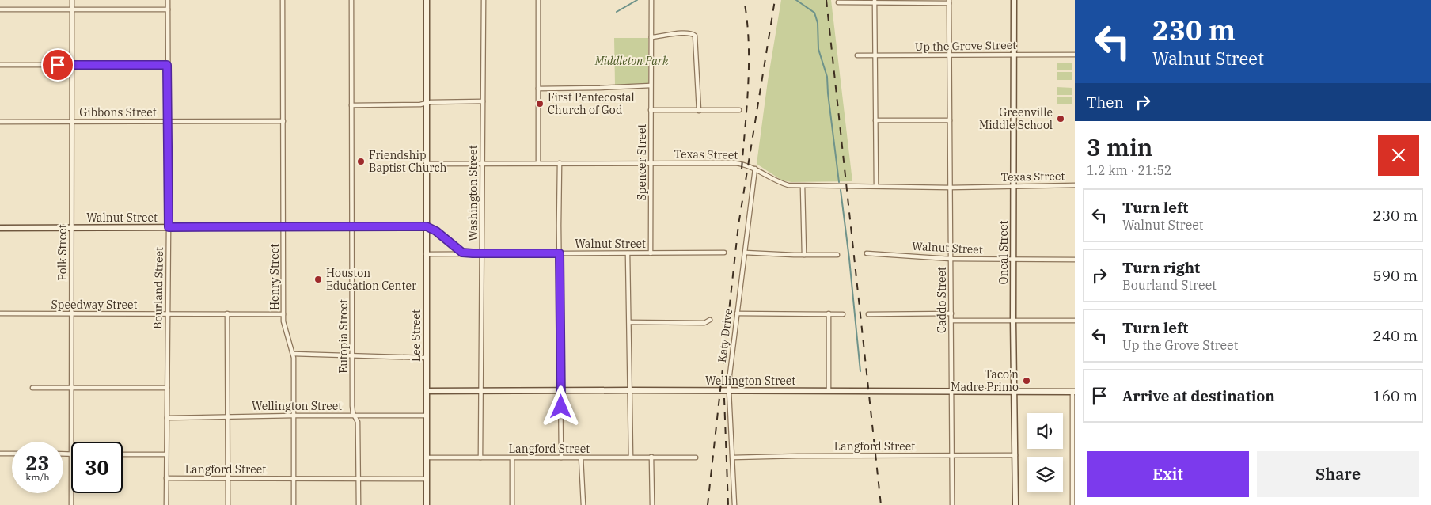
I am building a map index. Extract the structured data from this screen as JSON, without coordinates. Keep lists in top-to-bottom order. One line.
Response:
{"streets":{"street":["Up the Grove Street","Gibbons Street","Texas Street","Spencer Street","Washington Street","Walnut Street","Polk Street","Oneal Street","Henry Street","Bourland Street","Caddo Street","Speedway Street","Lee Street","Katy Drive","Eutopia Street","Wellington Street","Langford Street"]},"crossings":[["Up the Grove Street","Oneal Street"],["Up the Grove Street","Caddo Street"],["Gibbons Street","Polk Street"],["Gibbons Street","Henry Street"],["Gibbons Street","Bourland Street"],["Texas Street","Spencer Street"],["Texas Street","Washington Street"],["Texas Street","Oneal Street"],["Texas Street","Caddo Street"],["Texas Street","Lee Street"],["Texas Street","Katy Drive"],["Spencer Street","Walnut Street"],["Washington Street","Walnut Street"],["Washington Street","Wellington Street"],["Washington Street","Langford Street"],["Walnut Street","Polk Street"],["Walnut Street","Oneal Street"],["Walnut Street","Henry Street"],["Walnut Street","Bourland Street"],["Walnut Street","Caddo Street"],["Walnut Street","Lee Street"],["Walnut Street","Eutopia Street"],["Polk Street","Speedway Street"],["Oneal Street","Wellington Street"],["Oneal Street","Langford Street"],["Henry Street","Speedway Street"],["Henry Street","Wellington Street"],["Henry Street","Langford Street"],["Bourland Street","Speedway Street"],["Bourland Street","Wellington Street"],["Bourland Street","Langford Street"],["Caddo Street","Wellington Street"],["Caddo Street","Langford Street"],["Lee Street","Wellington Street"],["Lee Street","Langford Street"],["Katy Drive","Wellington Street"],["Katy Drive","Langford Street"],["Eutopia Street","Wellington Street"],["Eutopia Street","Langford Street"]],"parks":["Middleton Park"],"places":["First Pentecostal Church of God","Greenville Middle School","Friendship Baptist Church","Houston Education Center","Taco'n Madre Primo"],"page":{"turn":["230 m","Walnut Street"],"then":"Then","heading":["3 min","1.2 km · 21:52"],"list":[{"name":"Turn left","note":"Walnut Street","value":"230 m"},{"name":"Turn right","note":"Bourland Street","value":"590 m"},{"name":"Turn left","note":"Up the Grove Street","value":"240 m"},{"name":"Arrive at destination","value":"160 m"}],"speed":"23 km/h","limit":"30","buttons":["Exit","Share"]}}
